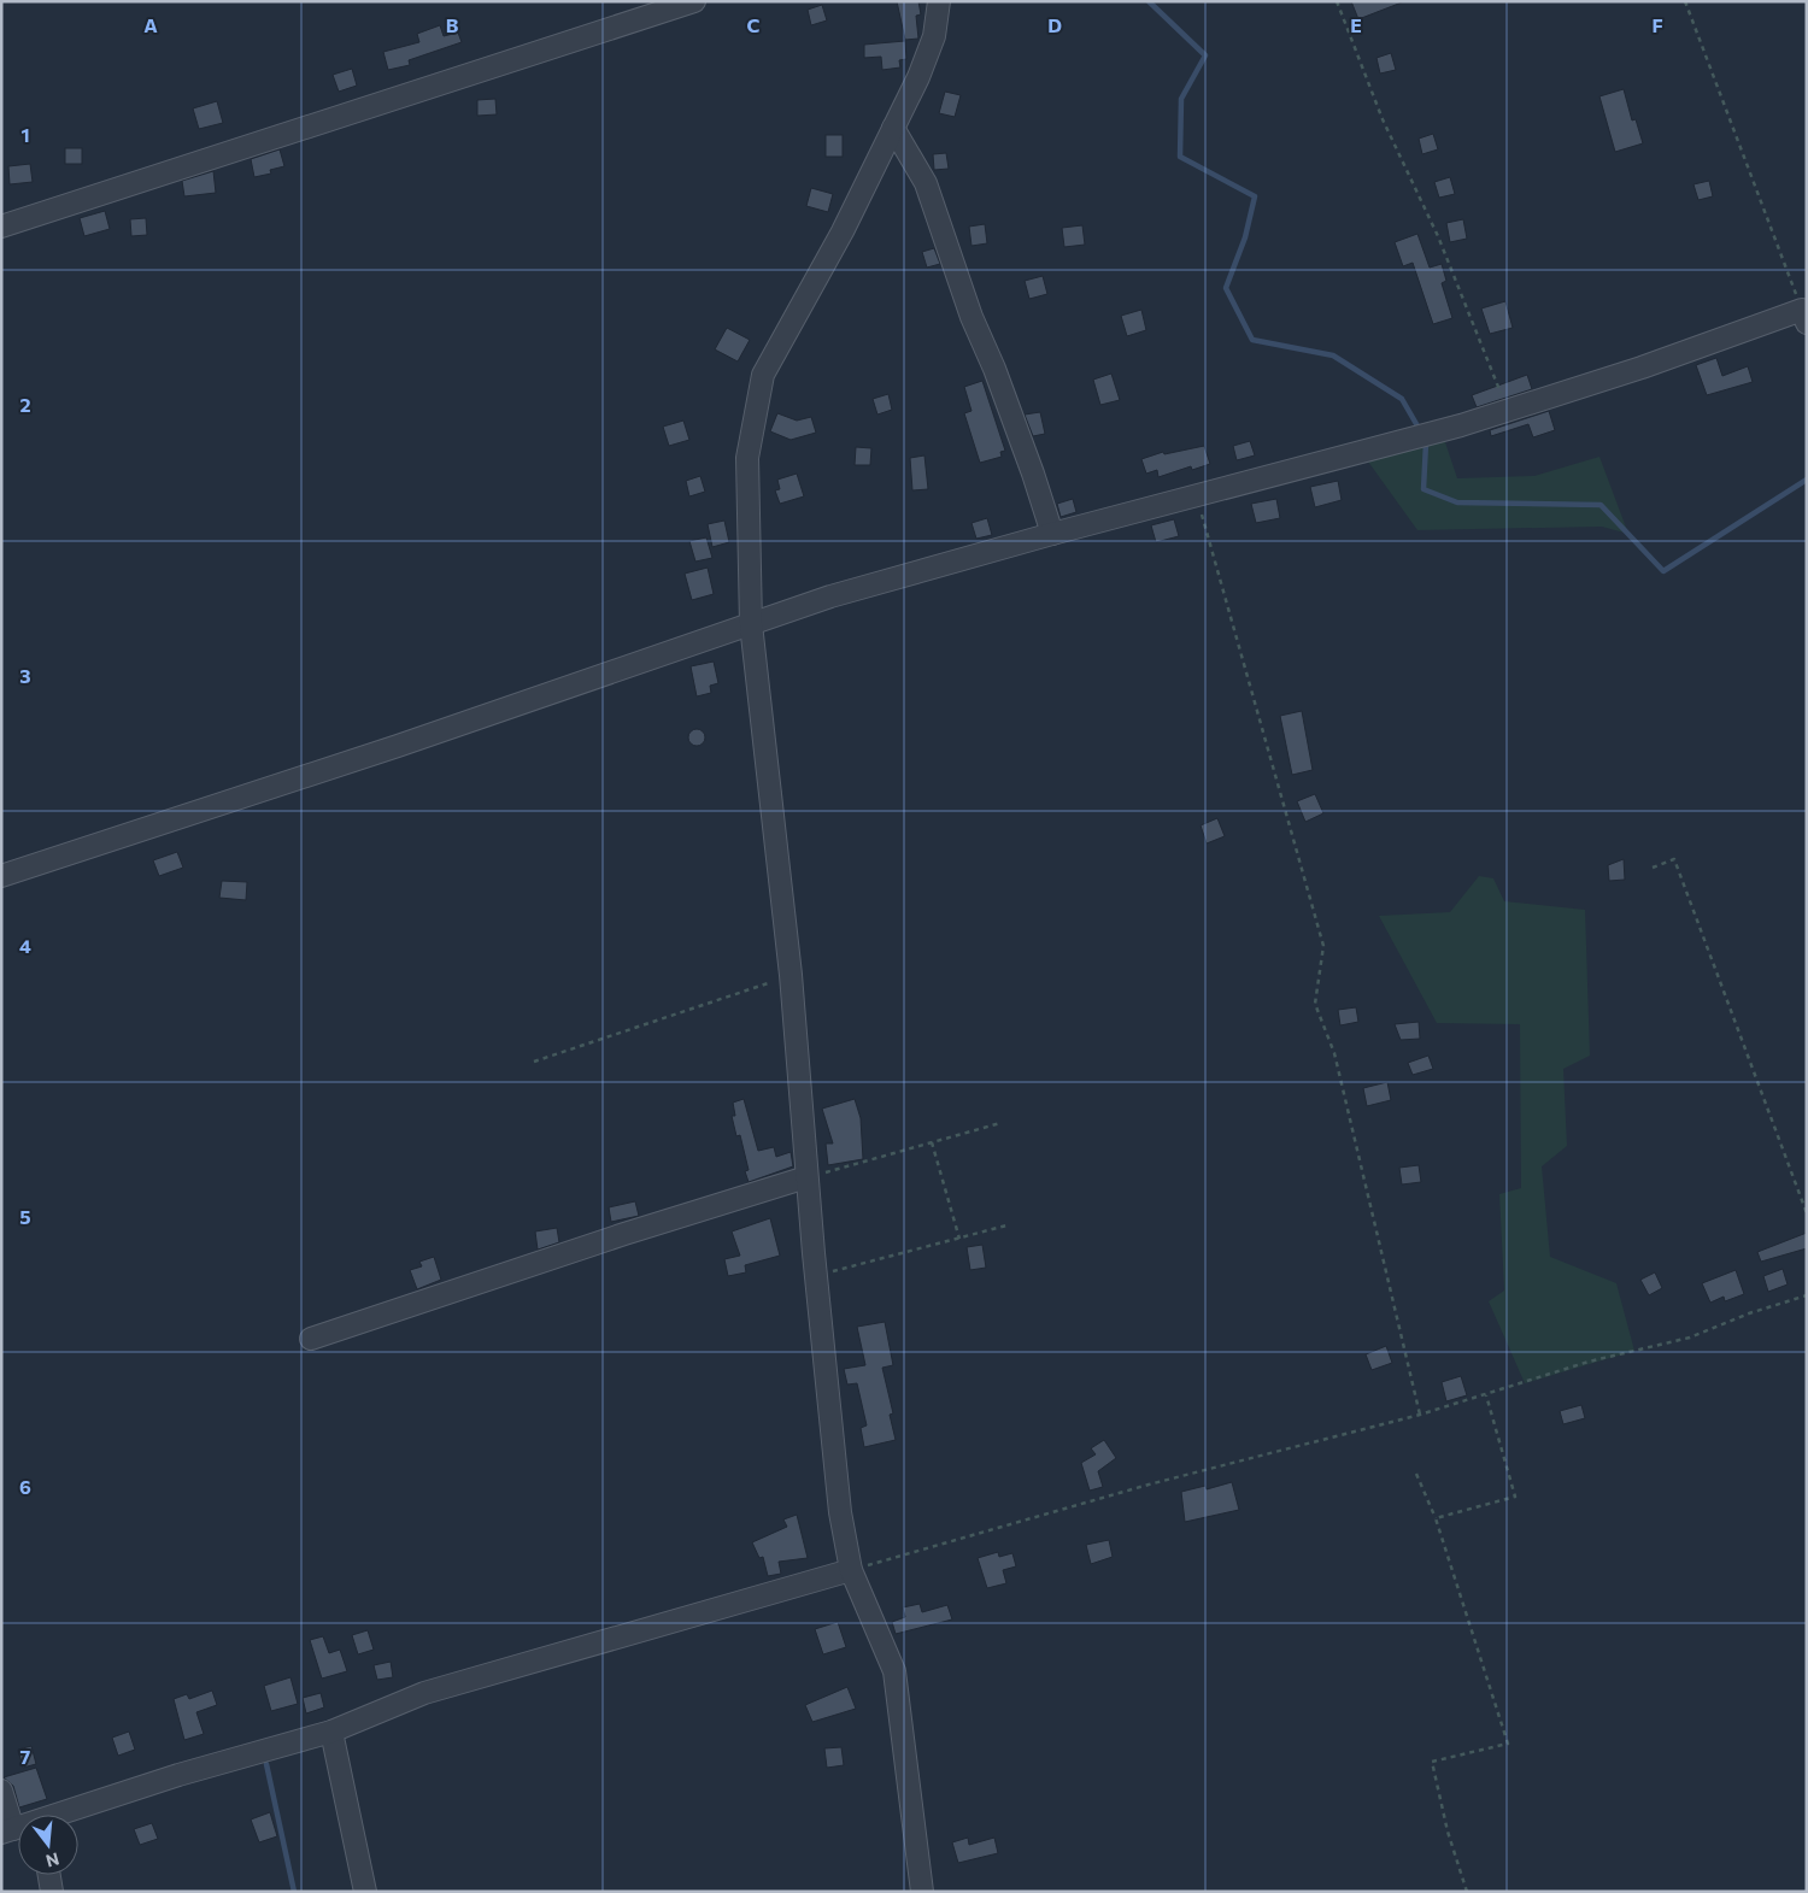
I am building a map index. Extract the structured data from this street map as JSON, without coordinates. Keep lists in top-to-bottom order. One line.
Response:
{"north":"bottom","grid":{"columns":["A","B","C","D","E","F"],"rows":["1","2","3","4","5","6","7"]}}
